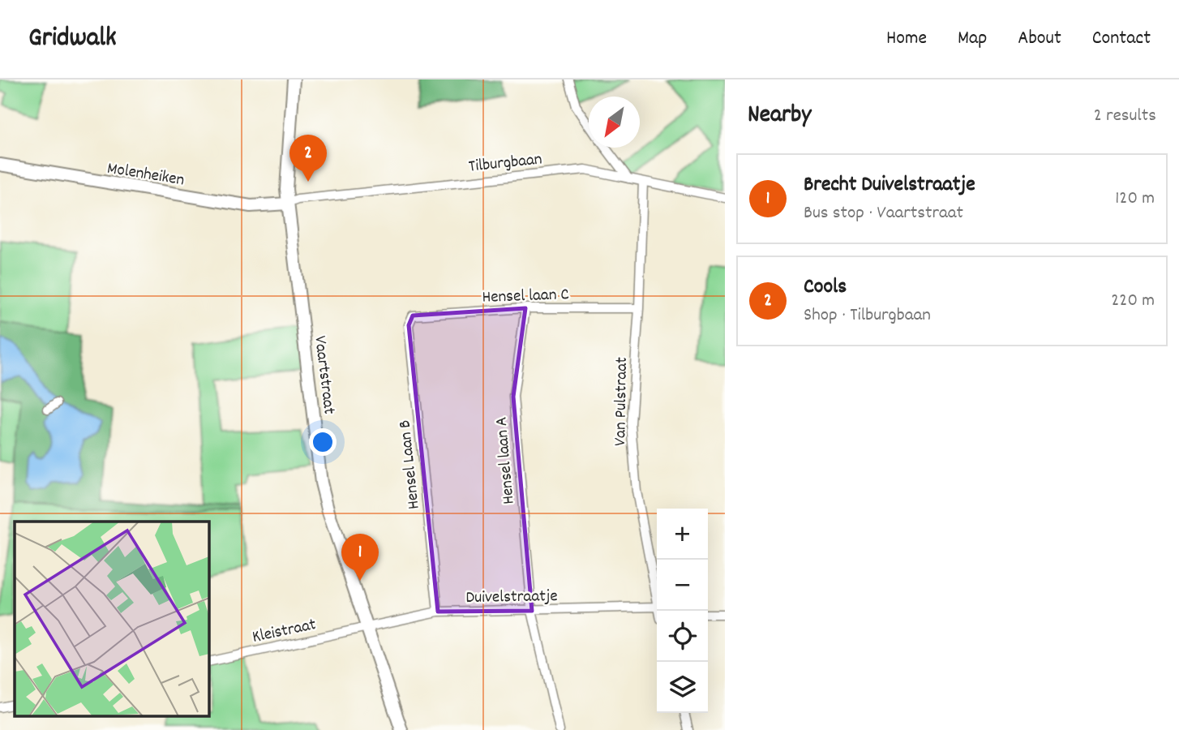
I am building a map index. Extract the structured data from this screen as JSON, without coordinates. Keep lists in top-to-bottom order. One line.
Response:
{"streets":{"main road":["Molenheiken","Vaartstraat"],"street":["Tilburgbaan","Hensel laan C","Van Pulstraat","Hensel laan A","Hensel Laan B","Duivelstraatje","Kleistraat"]},"crossings":[["Tilburgbaan","Molenheiken"],["Tilburgbaan","Vaartstraat"],["Tilburgbaan","Van Pulstraat"],["Molenheiken","Vaartstraat"],["Hensel laan C","Van Pulstraat"],["Hensel laan C","Hensel laan A"],["Hensel laan C","Hensel Laan B"],["Vaartstraat","Duivelstraatje"],["Vaartstraat","Kleistraat"],["Hensel laan A","Duivelstraatje"],["Hensel Laan B","Duivelstraatje"],["Duivelstraatje","Kleistraat"]],"north":"bottom left","page":{"header":"Gridwalk","nav":["Home","Map","About","Contact"],"heading":["Nearby","2 results"],"pins":["2","1"],"list":[{"mark":"1","name":"Brecht Duivelstraatje","note":"Bus stop · Vaartstraat","value":"120 m"},{"mark":"2","name":"Cools","note":"Shop · Tilburgbaan","value":"220 m"}],"map_buttons":["+","−"]}}
